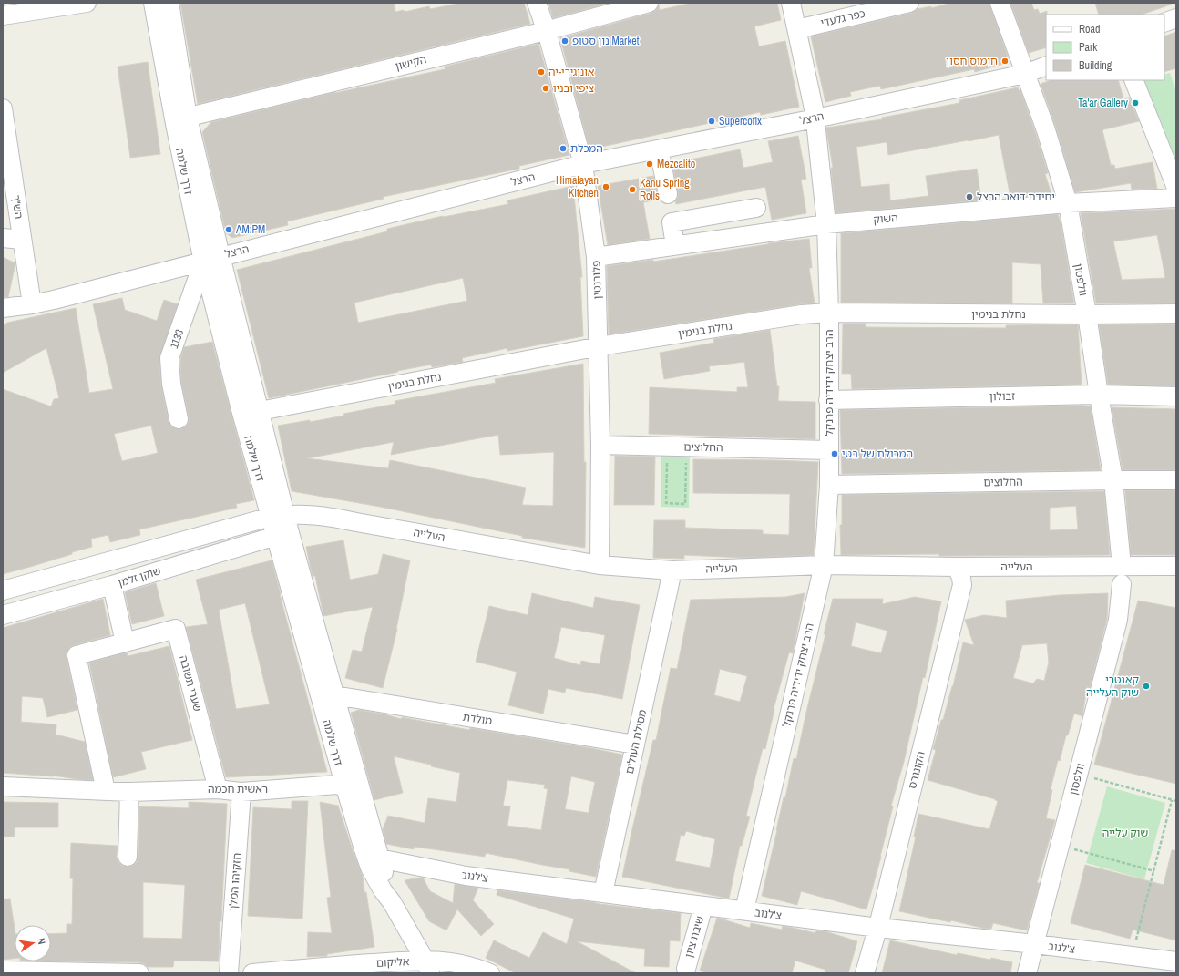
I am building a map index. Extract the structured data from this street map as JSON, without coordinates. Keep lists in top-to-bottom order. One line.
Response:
{"streets":{"street":["כפר גלעדי","הקישון","הרצל","דרך שלמה","הש\"ך","השוק","פלורנטין","וולפסון","נחלת בנימין","1133","הרב יצחק ידידיה פרנקל","זבולון","החלוצים","העלייה","שוקן זלמן","שערי תשובה","מולדת","מסילת העולים","הקונגרס","ראשית חכמה","צ'לנוב","חזקיהו המלך","שיבת ציון","אליקום"]},"crossings":[["כפר גלעדי","הרב יצחק ידידיה פרנקל"],["הקישון","דרך שלמה"],["הקישון","פלורנטין"],["הרצל","דרך שלמה"],["הרצל","הש\"ך"],["הרצל","פלורנטין"],["הרצל","וולפסון"],["הרצל","1133"],["הרצל","הרב יצחק ידידיה פרנקל"],["דרך שלמה","נחלת בנימין"],["דרך שלמה","1133"],["דרך שלמה","העלייה"],["דרך שלמה","שוקן זלמן"],["דרך שלמה","מולדת"],["דרך שלמה","ראשית חכמה"],["דרך שלמה","צ'לנוב"],["דרך שלמה","אליקום"],["השוק","פלורנטין"],["השוק","וולפסון"],["השוק","הרב יצחק ידידיה פרנקל"],["פלורנטין","נחלת בנימין"],["פלורנטין","החלוצים"],["פלורנטין","העלייה"],["וולפסון","נחלת בנימין"],["וולפסון","זבולון"],["וולפסון","החלוצים"],["וולפסון","העלייה"],["וולפסון","צ'לנוב"],["נחלת בנימין","הרב יצחק ידידיה פרנקל"],["הרב יצחק ידידיה פרנקל","זבולון"],["הרב יצחק ידידיה פרנקל","החלוצים"],["הרב יצחק ידידיה פרנקל","העלייה"],["הרב יצחק ידידיה פרנקל","צ'לנוב"],["העלייה","שוקן זלמן"],["העלייה","מסילת העולים"],["העלייה","הקונגרס"],["שערי תשובה","ראשית חכמה"],["מולדת","מסילת העולים"],["מסילת העולים","צ'לנוב"],["הקונגרס","צ'לנוב"],["ראשית חכמה","חזקיהו המלך"],["צ'לנוב","שיבת ציון"]],"parks":["שוק עלייה"],"places":["נון סטופ Market","חומוס חסון","אוניגירי-יה","ציפי ובניו","Ta'ar Gallery","Supercofix","המכלת","Mezcalito","Himalayan Kitchen","Kanu Spring Rolls","יחידת דואר הרצל","AM:PM","המכולת של בטי","קאנטרי שוק העלייה"],"legend":["Road","Park","Building"],"north":"right"}
